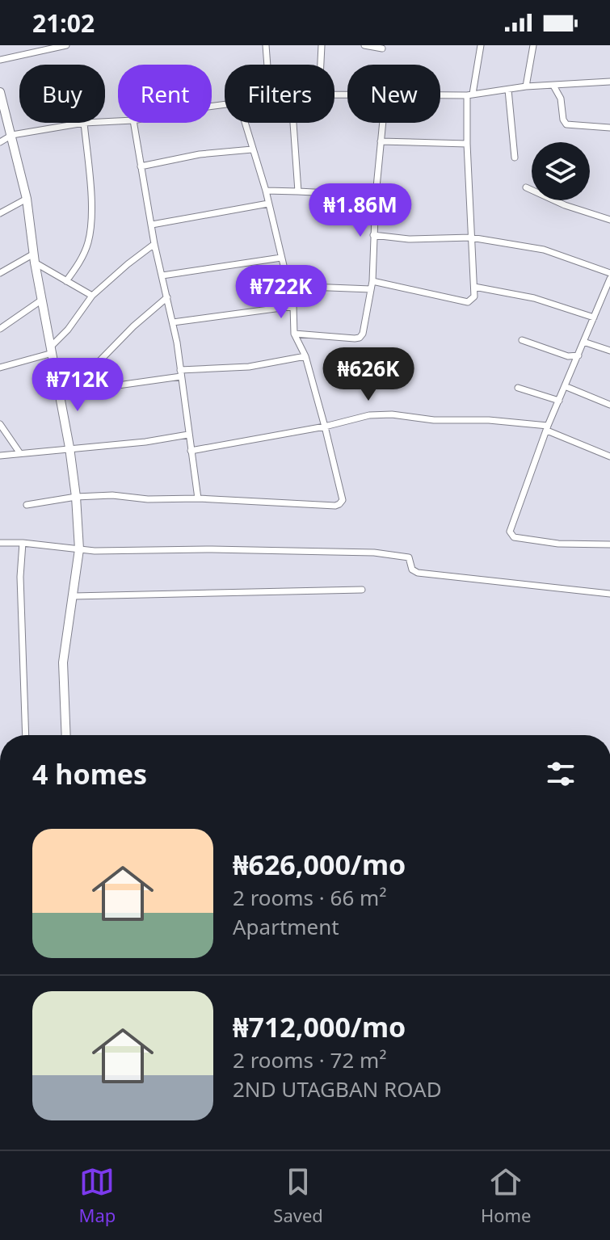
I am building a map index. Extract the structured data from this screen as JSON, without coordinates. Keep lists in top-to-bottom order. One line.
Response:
{"page":{"status":"21:02","chip":["Buy","Rent","Filters","New"],"price":["₦1.86M","₦722K","₦626K","₦712K"],"heading":"4 homes","list":[{"name":"₦626,000/mo","note":"2 rooms · 66 m² · Apartment"},{"name":"₦712,000/mo","note":"2 rooms · 72 m² · 2ND UTAGBAN ROAD"}],"tabs":["Map","Saved","Home"]}}
